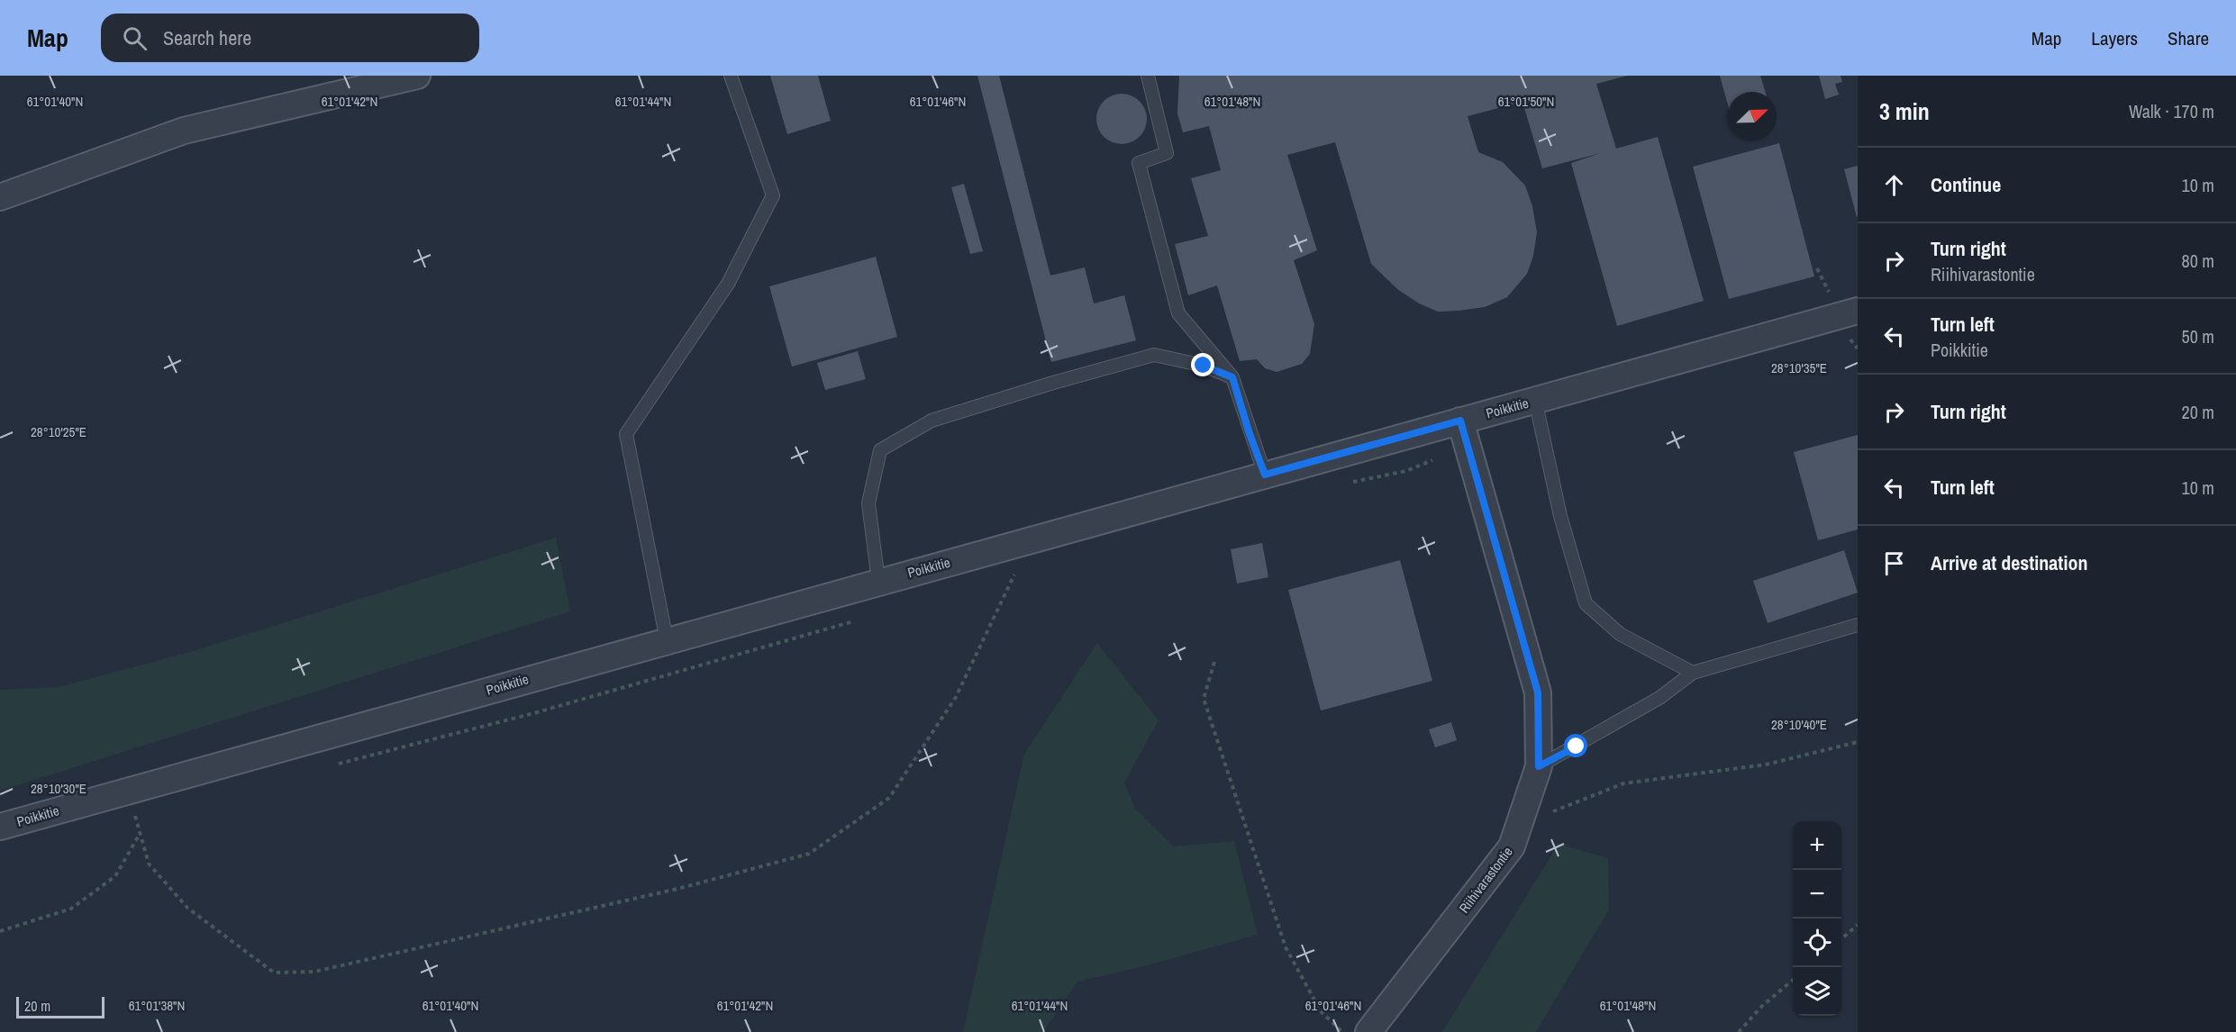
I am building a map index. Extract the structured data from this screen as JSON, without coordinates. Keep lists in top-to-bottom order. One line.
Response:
{"streets":{"street":["Poikkitie","Riihivarastontie"]},"crossings":[["Poikkitie","Riihivarastontie"]],"scale_bar":"20 m","north":"top right","page":{"header":"Map","search":"Search here","nav":["Map","Layers","Share"],"heading":["3 min","Walk · 170 m"],"list":[["Continue","10 m"],["Turn right","Riihivarastontie","80 m"],["Turn left","Poikkitie","50 m"],["Turn right","20 m"],["Turn left","10 m"],"Arrive at destination"],"map_buttons":["+","−"],"scale":"20 m"},"coordinates":["61°01'40\"N","61°01'42\"N","61°01'44\"N","61°01'46\"N","61°01'48\"N","61°01'50\"N","28°10'35\"E","28°10'25\"E","28°10'40\"E","28°10'30\"E","61°01'38\"N"]}
